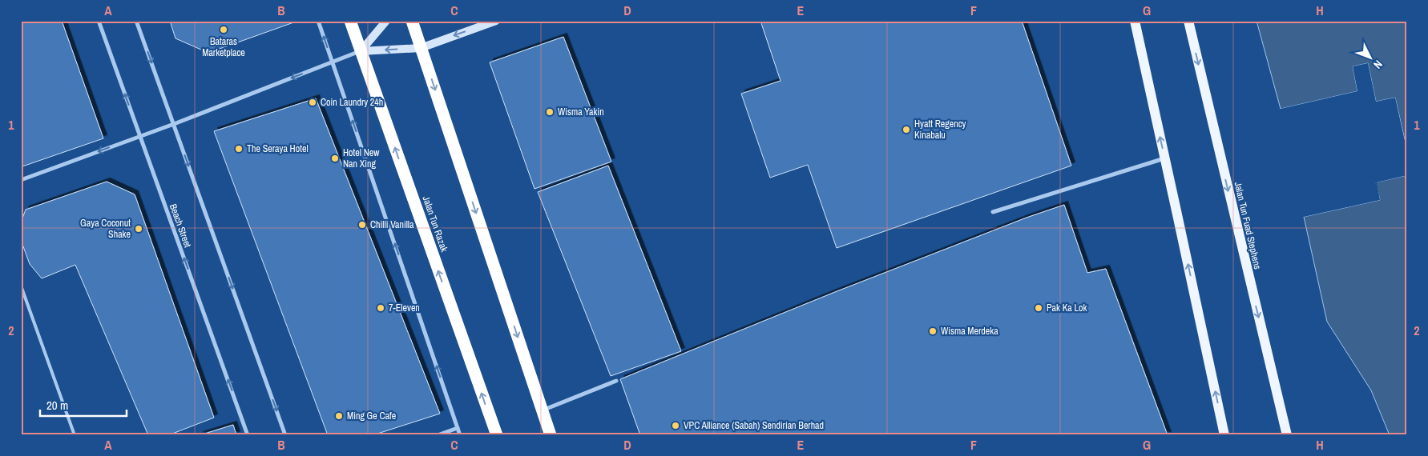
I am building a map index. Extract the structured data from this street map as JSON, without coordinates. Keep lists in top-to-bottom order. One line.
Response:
{"streets":{"highway":["Jalan Tun Razak"],"main road":["Jalan Tun Fuad Stephens"],"street":["Beach Street"]},"places":["Bataras Marketplace","Coin Laundry 24h","Wisma Yakin","Hyatt Regency Kinabalu","The Seraya Hotel","Hotel New Nan Xing","Chilli Vanilla","Gaya Coconut Shake","7-Eleven","Pak Ka Lok","Wisma Merdeka","Ming Ge Cafe","VPC Alliance (Sabah) Sendirian Berhad"],"scale_bar":"20 m","north":"bottom right","grid":{"columns":["A","B","C","D","E","F","G","H"],"rows":["1","2"]}}
